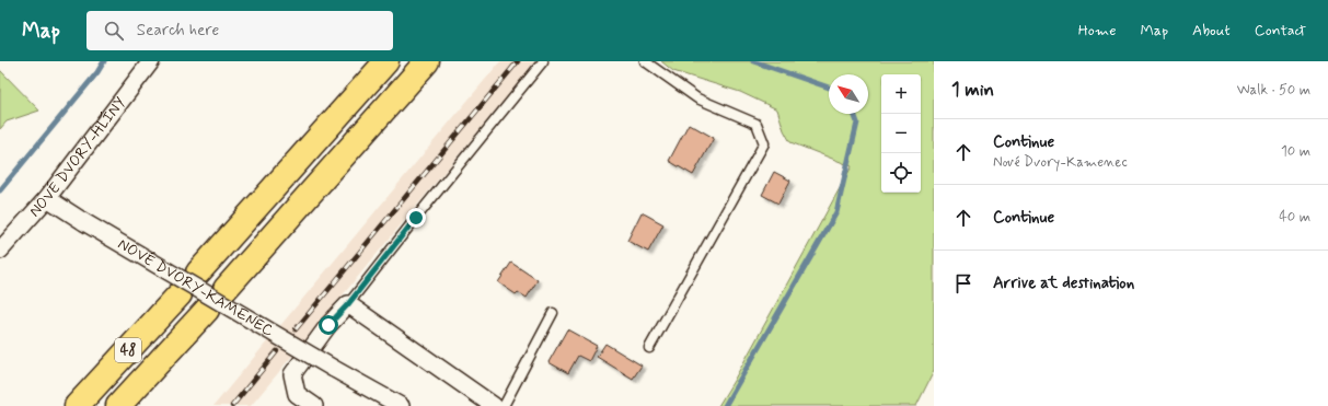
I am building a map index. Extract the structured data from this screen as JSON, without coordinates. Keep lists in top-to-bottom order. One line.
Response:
{"streets":{"highway":["48"],"street":["NOVÉ DVORY-HLÍNY","NOVÉ DVORY-KAMENEC"]},"crossings":[["NOVÉ DVORY-HLÍNY","NOVÉ DVORY-KAMENEC"]],"north":"top left","page":{"header":"Map","search":"Search here","nav":["Home","Map","About","Contact"],"heading":["1 min","Walk · 50 m"],"map_buttons":["+","−"],"list":[["Continue","Nové Dvory-Kamenec","10 m"],["Continue","40 m"],"Arrive at destination"]}}
